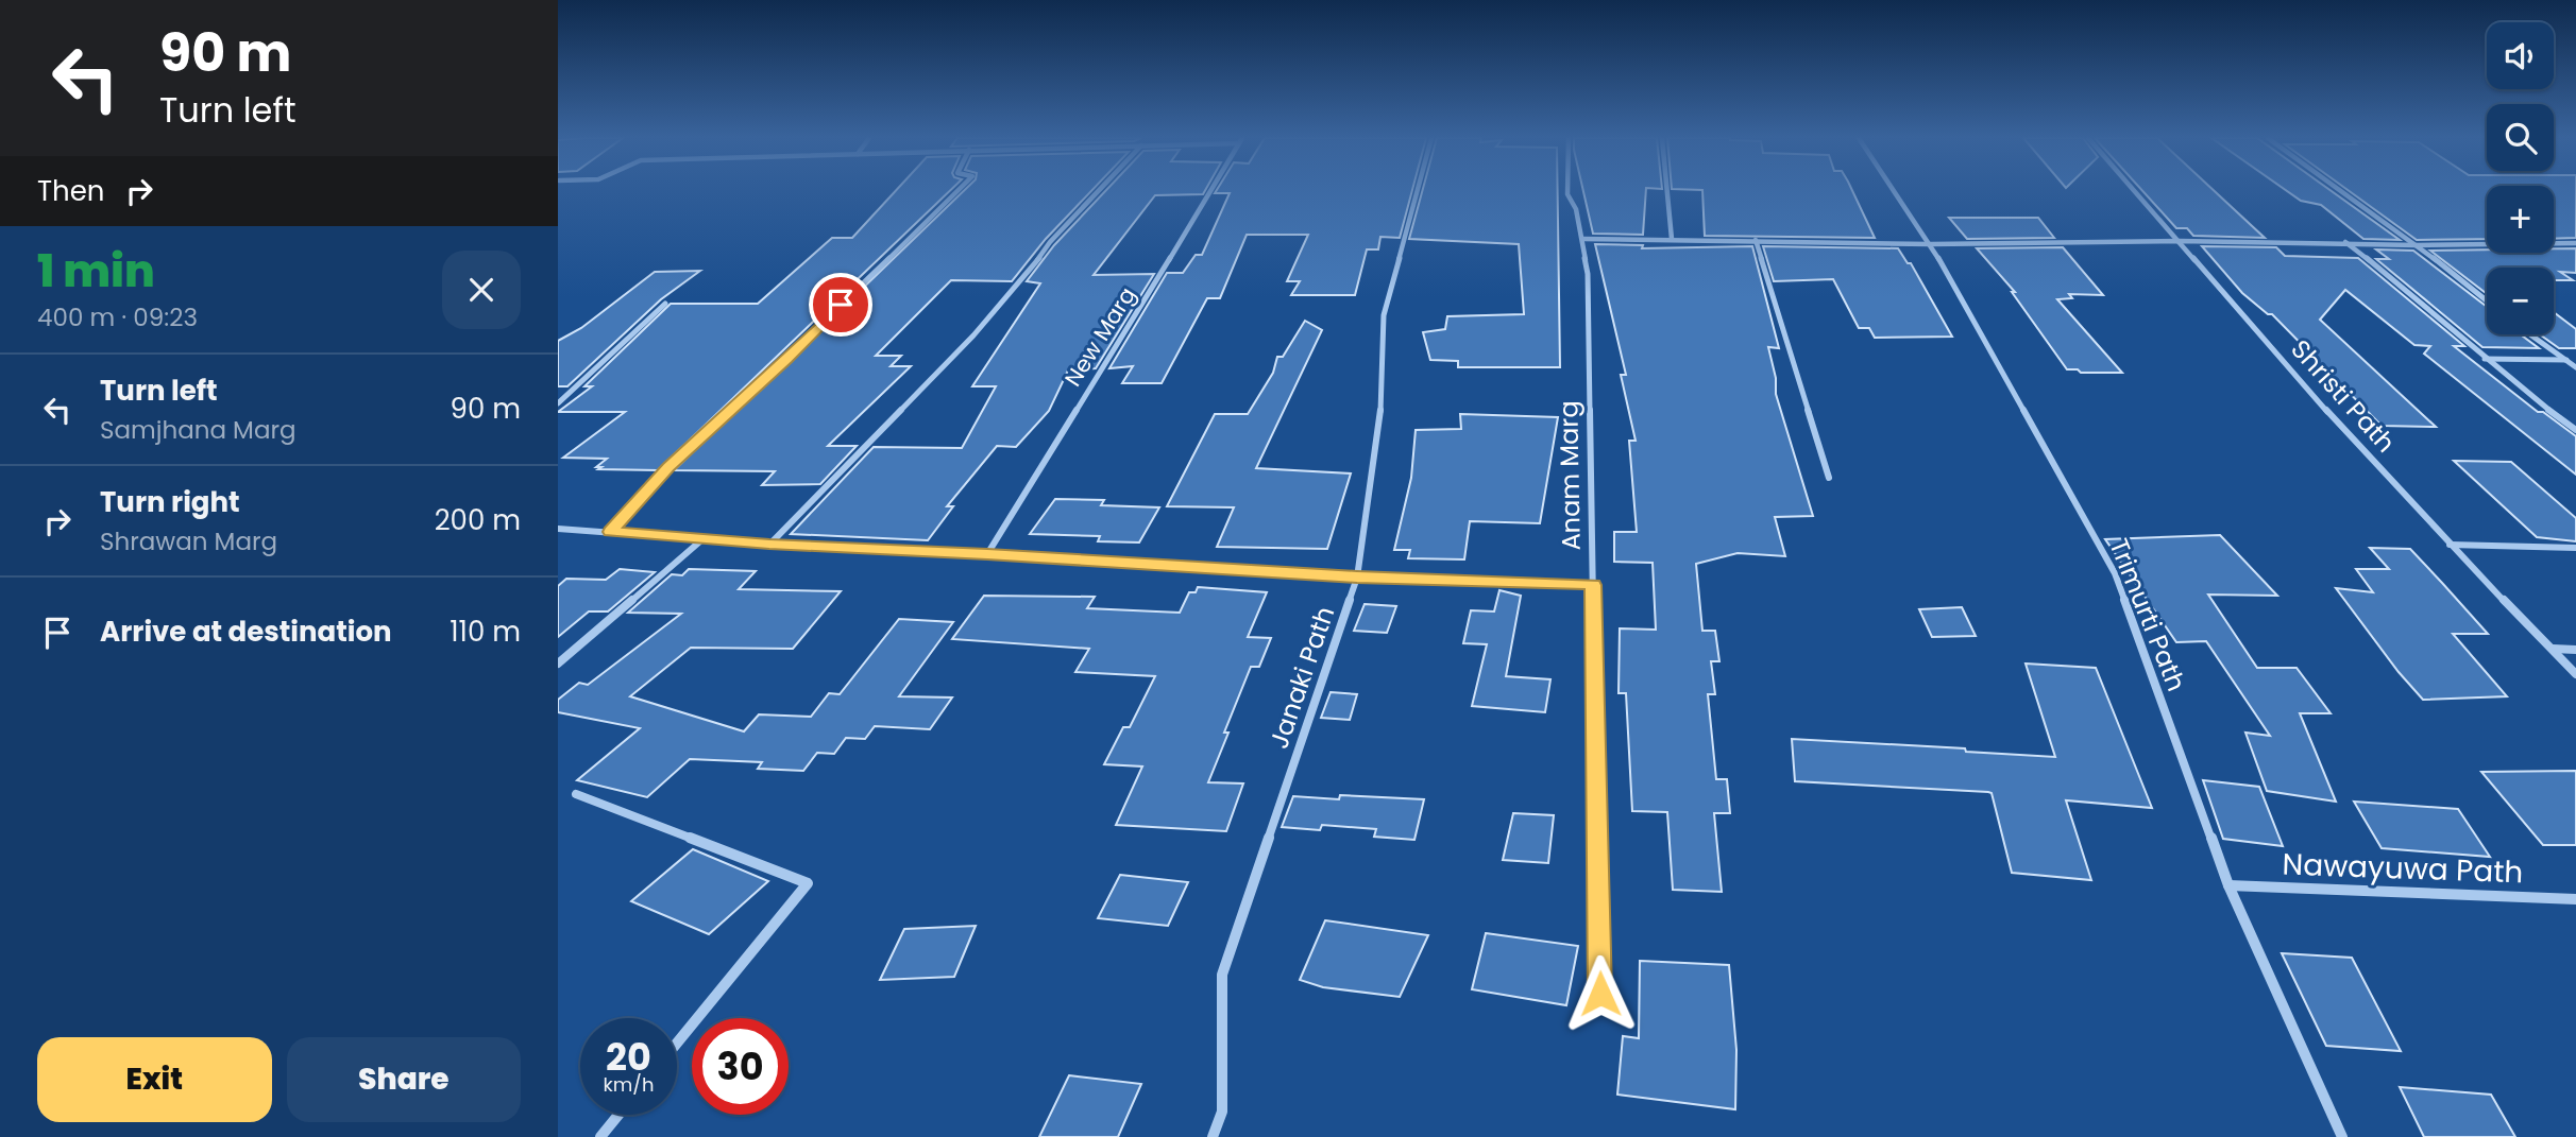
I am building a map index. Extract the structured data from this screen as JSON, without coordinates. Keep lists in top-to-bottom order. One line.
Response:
{"streets":{"street":["New Marg","Shristi Path","Anam Marg","Trimurti Path","Janaki Path","Nawayuwa Path"]},"crossings":[["Trimurti Path","Nawayuwa Path"]],"page":{"turn":["90 m","Turn left"],"map_buttons":["+","−"],"then":"Then","heading":["1 min","400 m · 09:23"],"list":[{"name":"Turn left","note":"Samjhana Marg","value":"90 m"},{"name":"Turn right","note":"Shrawan Marg","value":"200 m"},{"name":"Arrive at destination","value":"110 m"}],"speed":"20 km/h","limit":"30","buttons":["Exit","Share"]}}
